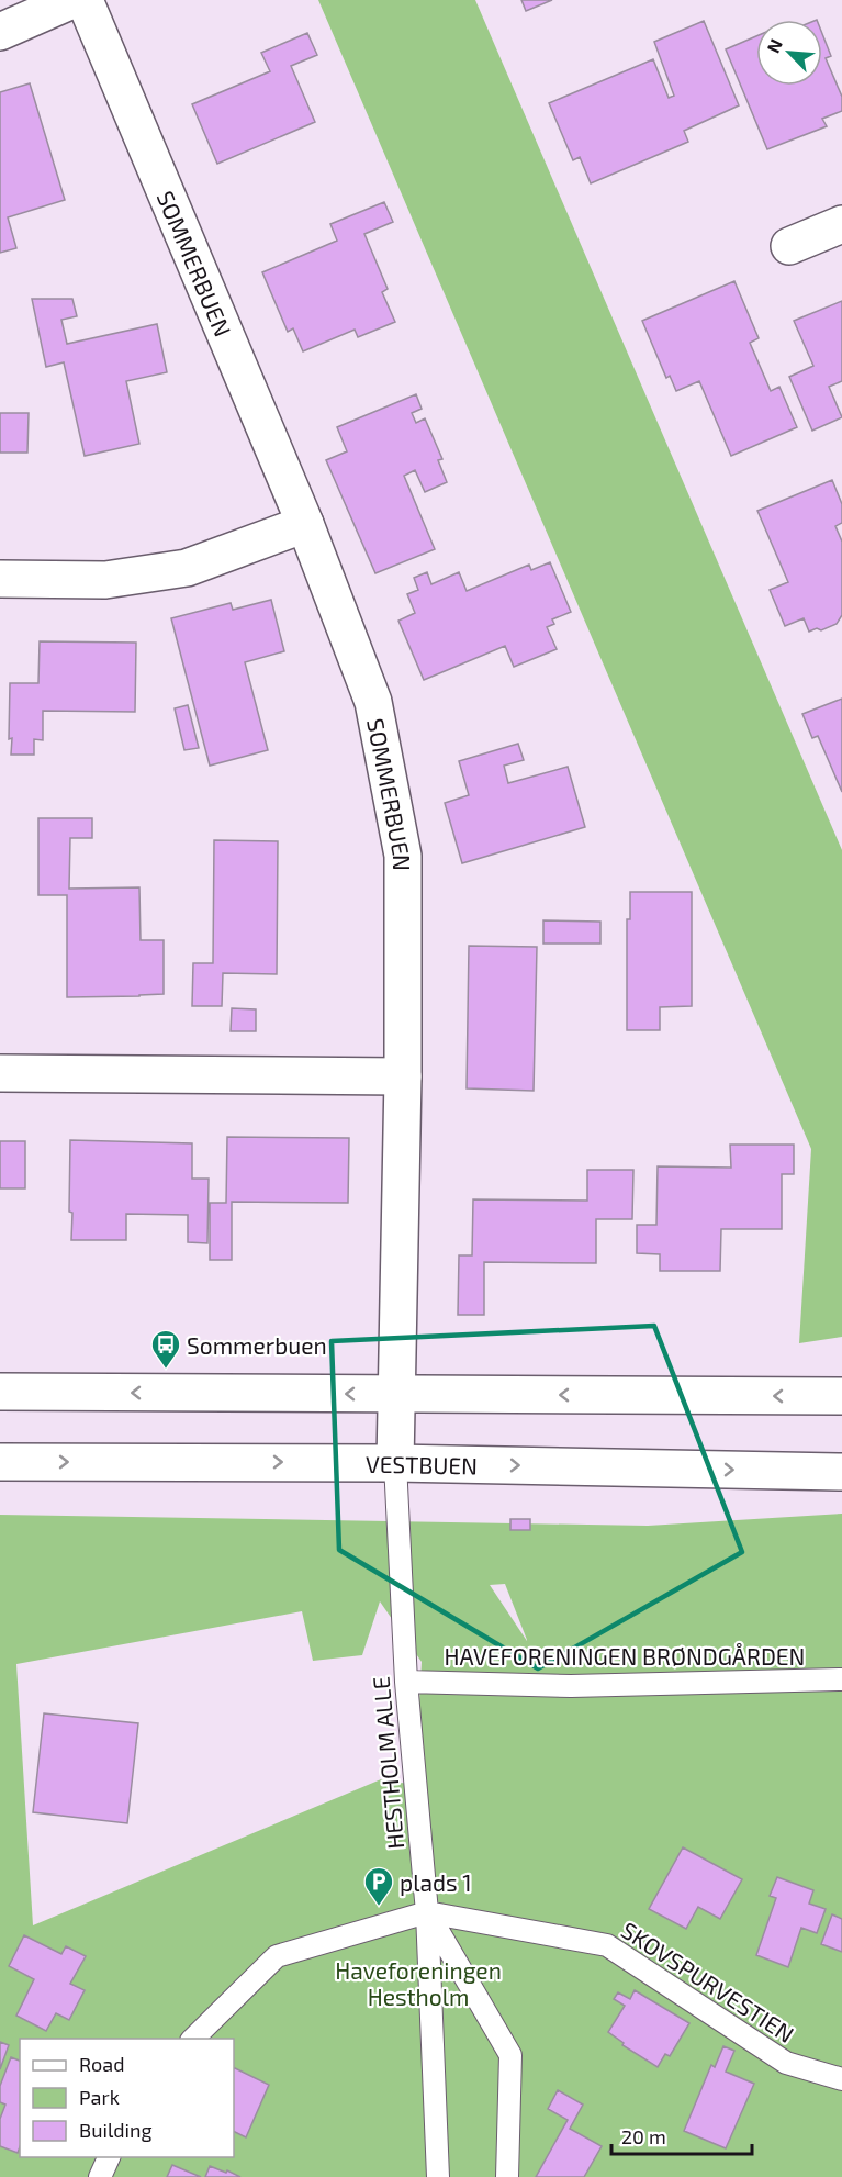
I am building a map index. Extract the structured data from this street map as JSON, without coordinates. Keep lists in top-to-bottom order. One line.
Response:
{"streets":{"street":["SOMMERBUEN","VESTBUEN"],"lane":["HAVEFORENINGEN BRØNDGÅRDEN","HESTHOLM ALLE","SKOVSPURVESTIEN"]},"crossings":[["SOMMERBUEN","VESTBUEN"],["SOMMERBUEN","HESTHOLM ALLE"],["VESTBUEN","HESTHOLM ALLE"],["HAVEFORENINGEN BRØNDGÅRDEN","HESTHOLM ALLE"],["HESTHOLM ALLE","SKOVSPURVESTIEN"]],"parks":["Haveforeningen Hestholm"],"places":{"bus stop":["Sommerbuen"],"parking":["plads 1"]},"legend":["Road","Park","Building"],"scale_bar":"20 m","north":"top left"}
